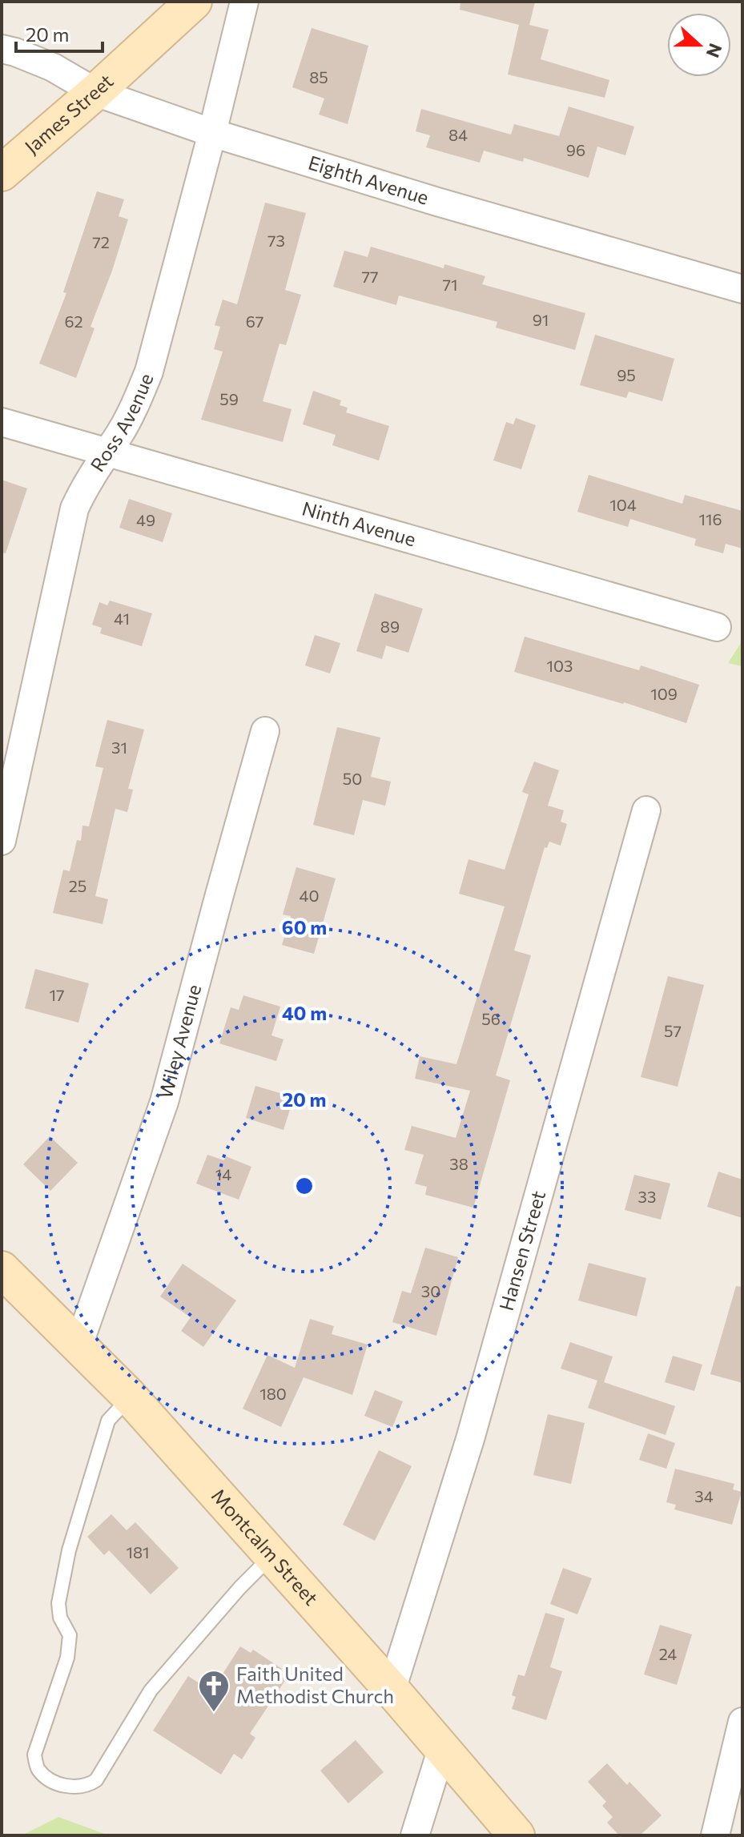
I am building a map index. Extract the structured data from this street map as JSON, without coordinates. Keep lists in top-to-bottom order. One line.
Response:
{"streets":{"main road":["James Street","Montcalm Street"],"street":["Eighth Avenue","Ross Avenue","Ninth Avenue","Wiley Avenue","Hansen Street"]},"crossings":[["James Street","Eighth Avenue"],["Eighth Avenue","Ross Avenue"],["Ross Avenue","Ninth Avenue"],["Wiley Avenue","Montcalm Street"],["Hansen Street","Montcalm Street"]],"places":{"church":["Faith United Methodist Church"]},"house_numbers":["85","84","96","73","72","77","71","91","62","67","95","59","104","116","49","41","89","103","109","31","50","25","40","17","56","57","38","14","33","30","180","34","181","24"],"scale_bar":"20 m","north":"right","rings":["60 m","40 m","20 m"]}
